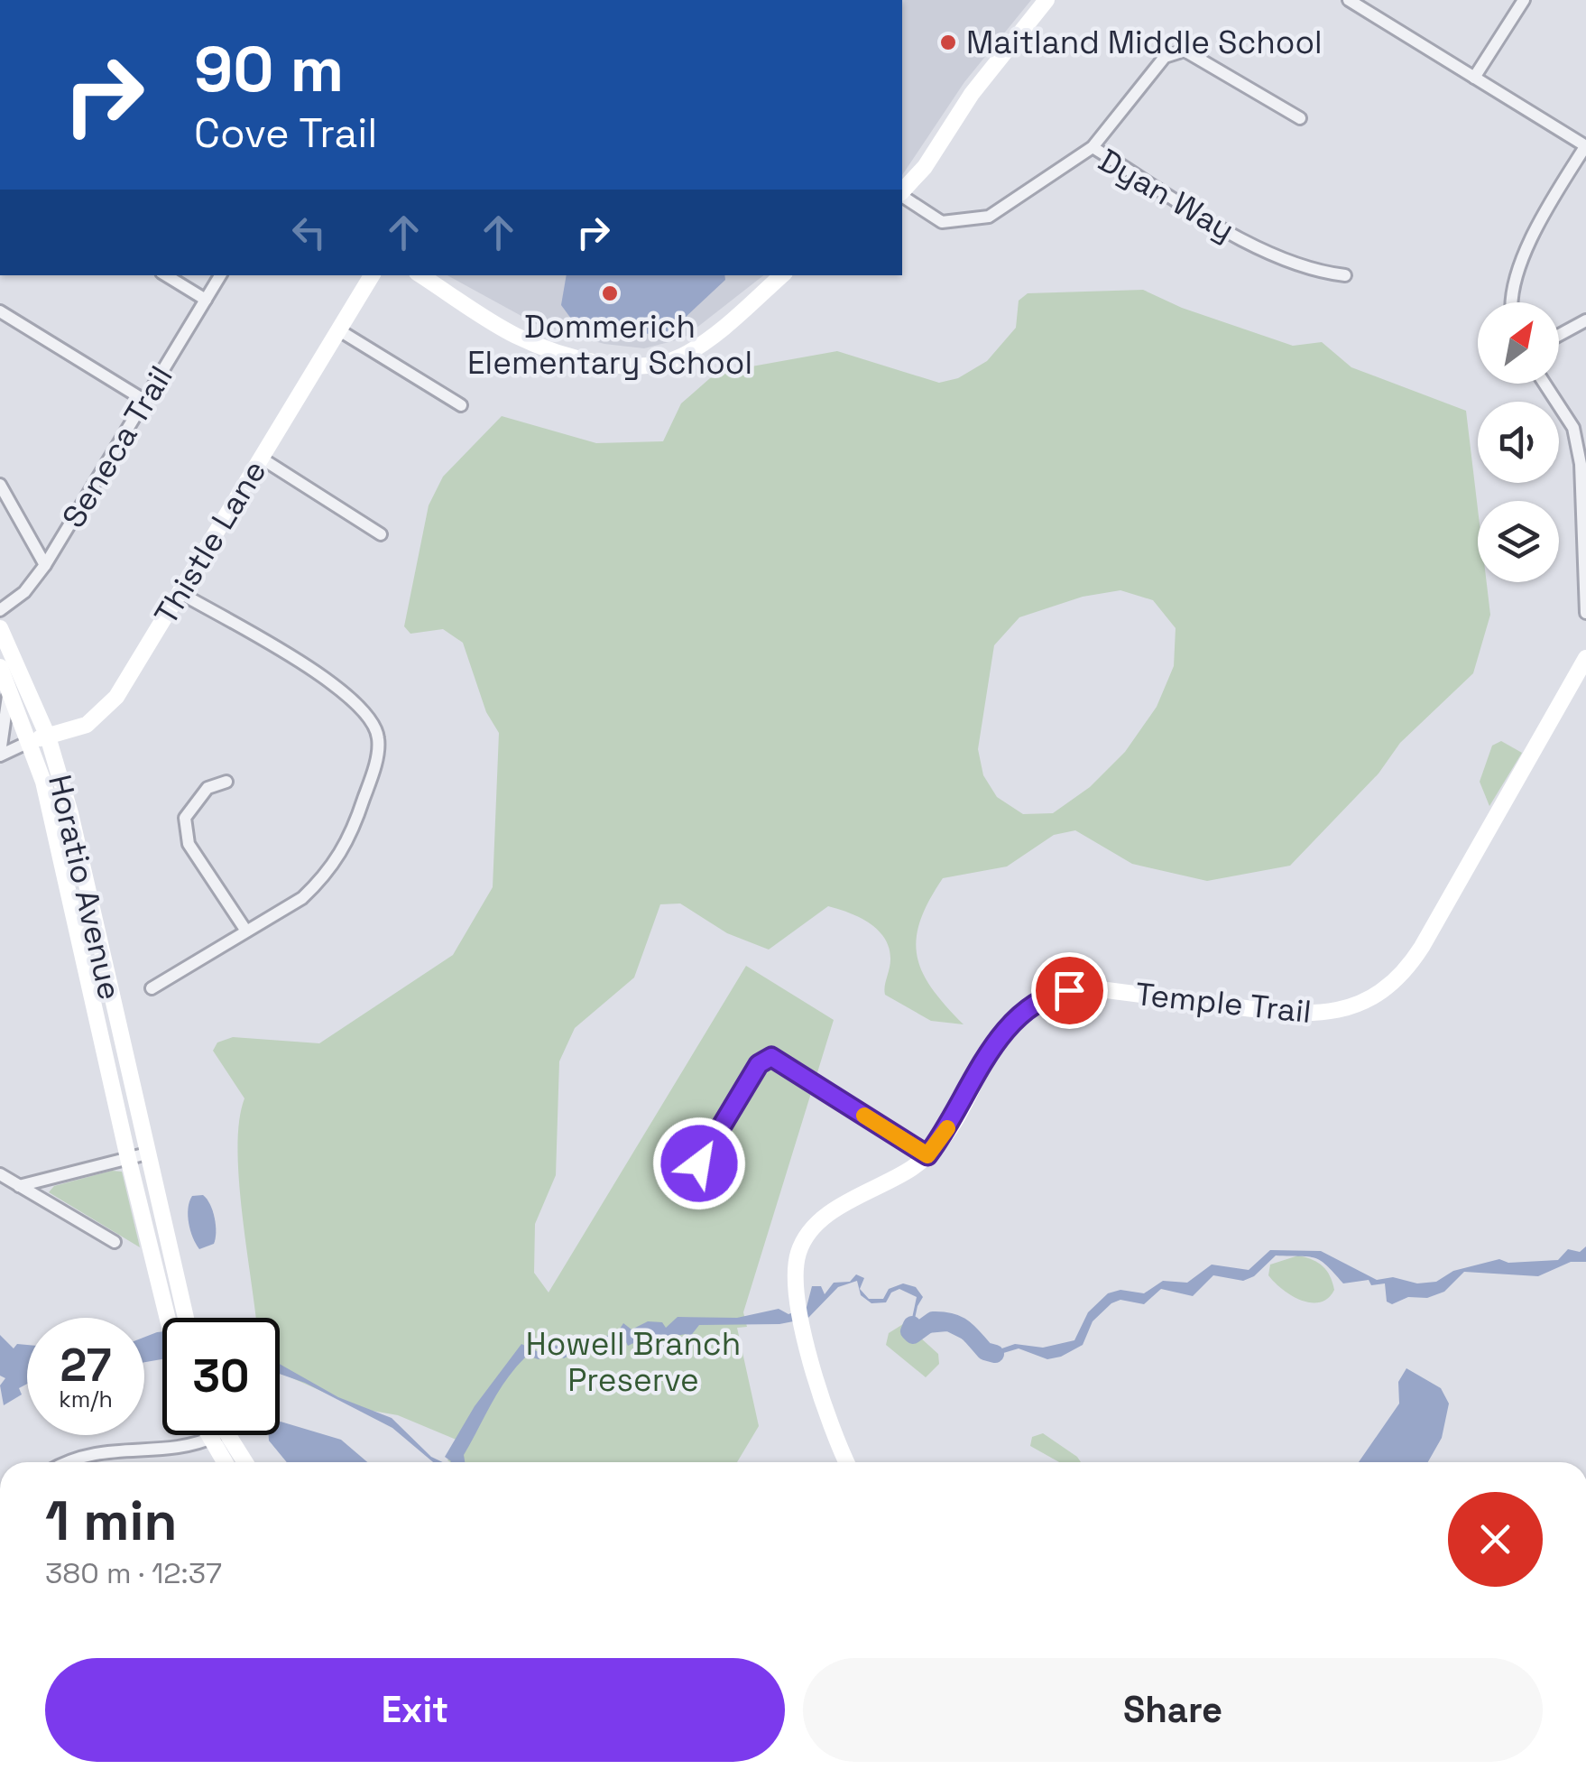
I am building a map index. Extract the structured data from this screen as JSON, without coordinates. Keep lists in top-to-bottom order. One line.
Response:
{"streets":{"street":["Dyan Way","Seneca Trail","Thistle Lane","Horatio Avenue","Temple Trail"]},"crossings":[["Thistle Lane","Horatio Avenue"]],"parks":["Howell Branch Preserve"],"places":["Maitland Middle School","Dommerich Elementary School"],"north":"top right","page":{"turn":["90 m","Cove Trail"],"speed":"27 km/h","limit":"30","heading":["1 min","380 m · 12:37"],"buttons":["Exit","Share"]}}
